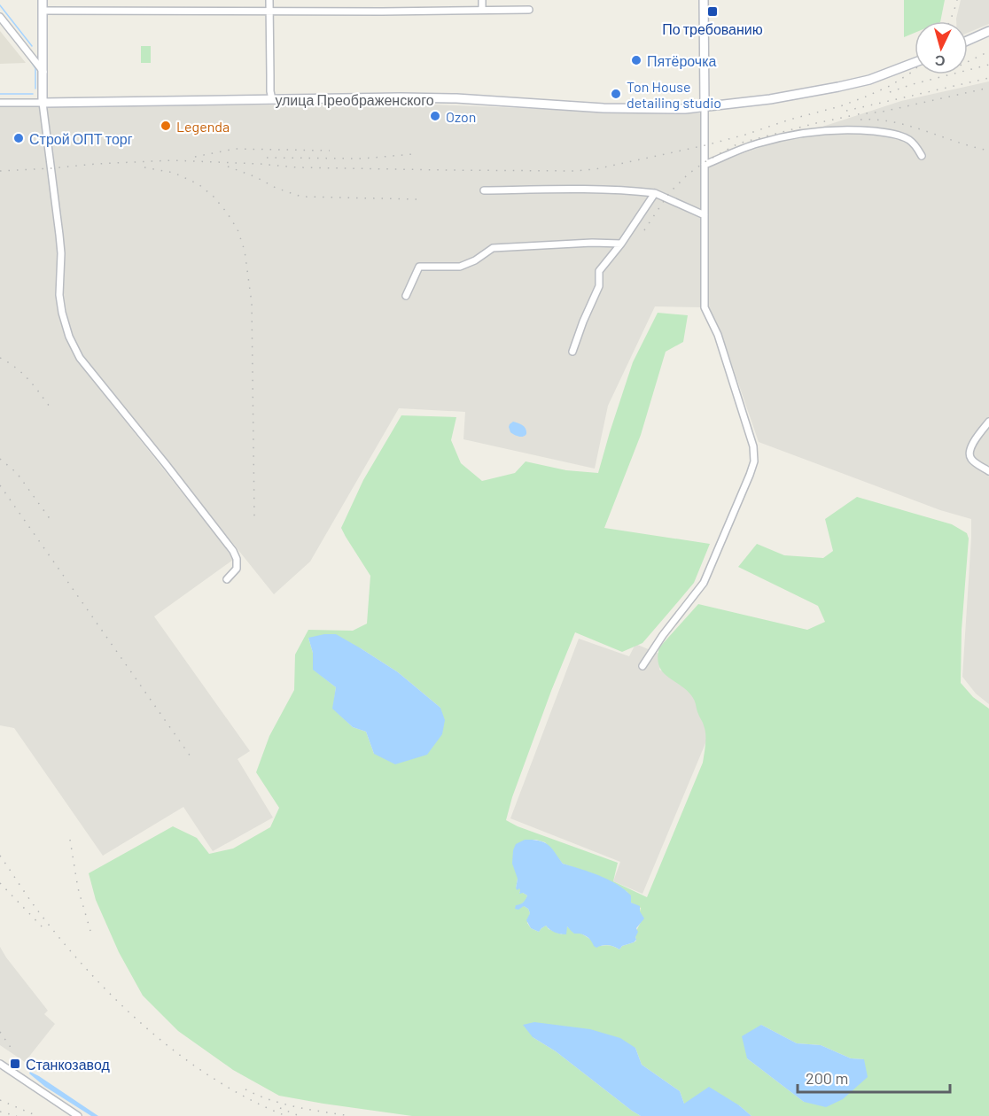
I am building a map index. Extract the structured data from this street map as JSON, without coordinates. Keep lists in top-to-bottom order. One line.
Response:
{"streets":{"street":["улица Преображенского"]},"places":{"transit":["По требованию","Станкозавод"],"other":["Пятёрочка","Ton House detailing studio","Ozon","Legenda","Строй ОПТ торг"]},"scale_bar":"200 m","north":"bottom"}
